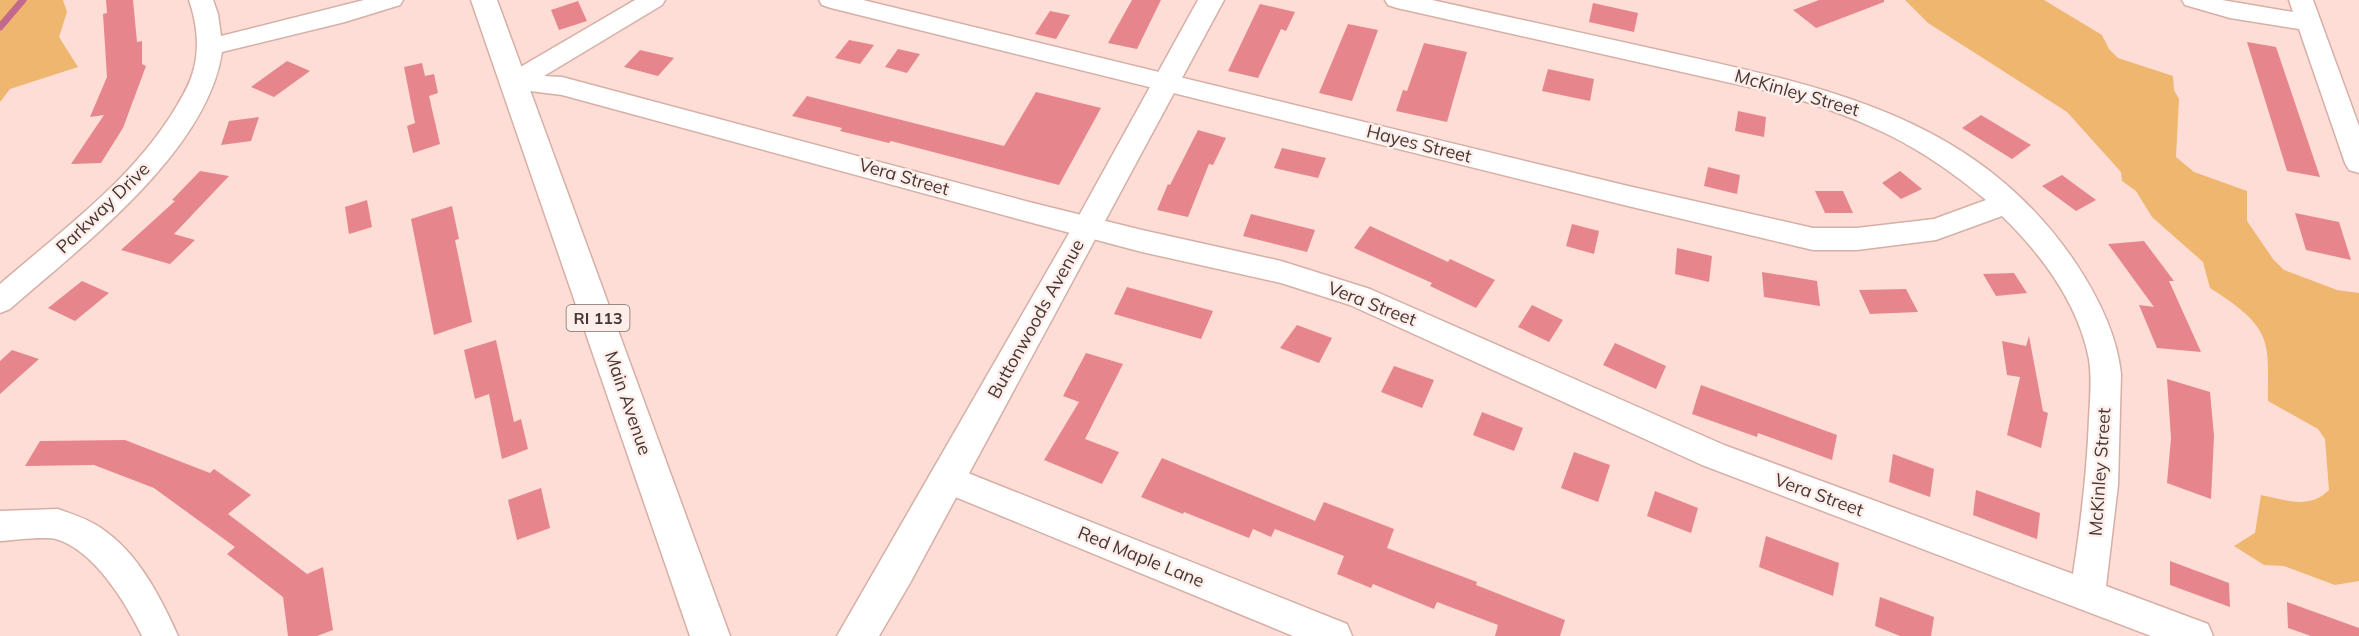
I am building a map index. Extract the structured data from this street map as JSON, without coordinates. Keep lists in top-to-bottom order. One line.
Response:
{"streets":{"main road":["RI 113","Buttonwoods Avenue","Main Avenue"],"street":["McKinley Street","Hayes Street","Vera Street","Parkway Drive","Red Maple Lane"]},"crossings":[["McKinley Street","Hayes Street"],["McKinley Street","Vera Street"],["Hayes Street","Buttonwoods Avenue"],["Vera Street","Buttonwoods Avenue"],["Vera Street","Main Avenue"],["Buttonwoods Avenue","Red Maple Lane"]]}
